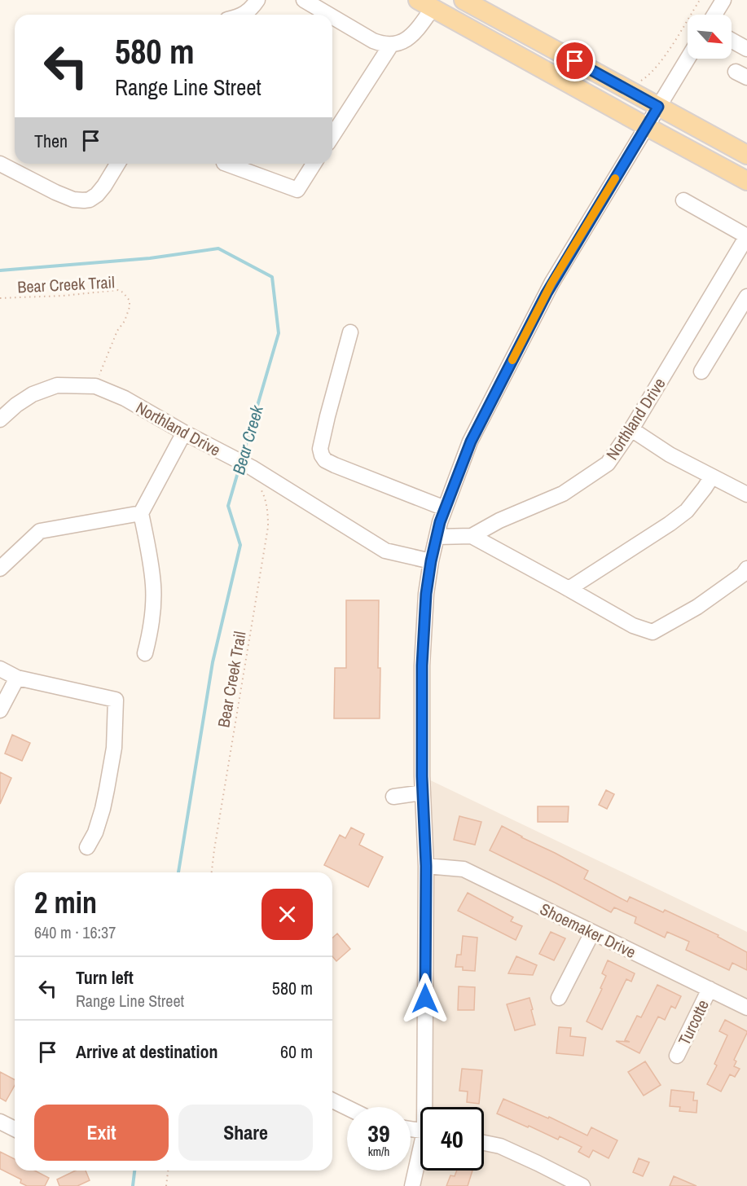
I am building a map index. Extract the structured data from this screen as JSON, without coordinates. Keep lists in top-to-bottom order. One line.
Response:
{"streets":{"street":["Northland Drive","Shoemaker Drive","Turcotte"],"path":["Bear Creek Trail"]},"crossings":[["Shoemaker Drive","Turcotte"]],"water":["Bear Creek"],"north":"bottom right","page":{"turn":["580 m","Range Line Street"],"then":"Then","heading":["2 min","640 m · 16:37"],"list":[{"name":"Turn left","note":"Range Line Street","value":"580 m"},{"name":"Arrive at destination","value":"60 m"}],"buttons":["Exit","Share"],"speed":"39 km/h","limit":"40"}}
